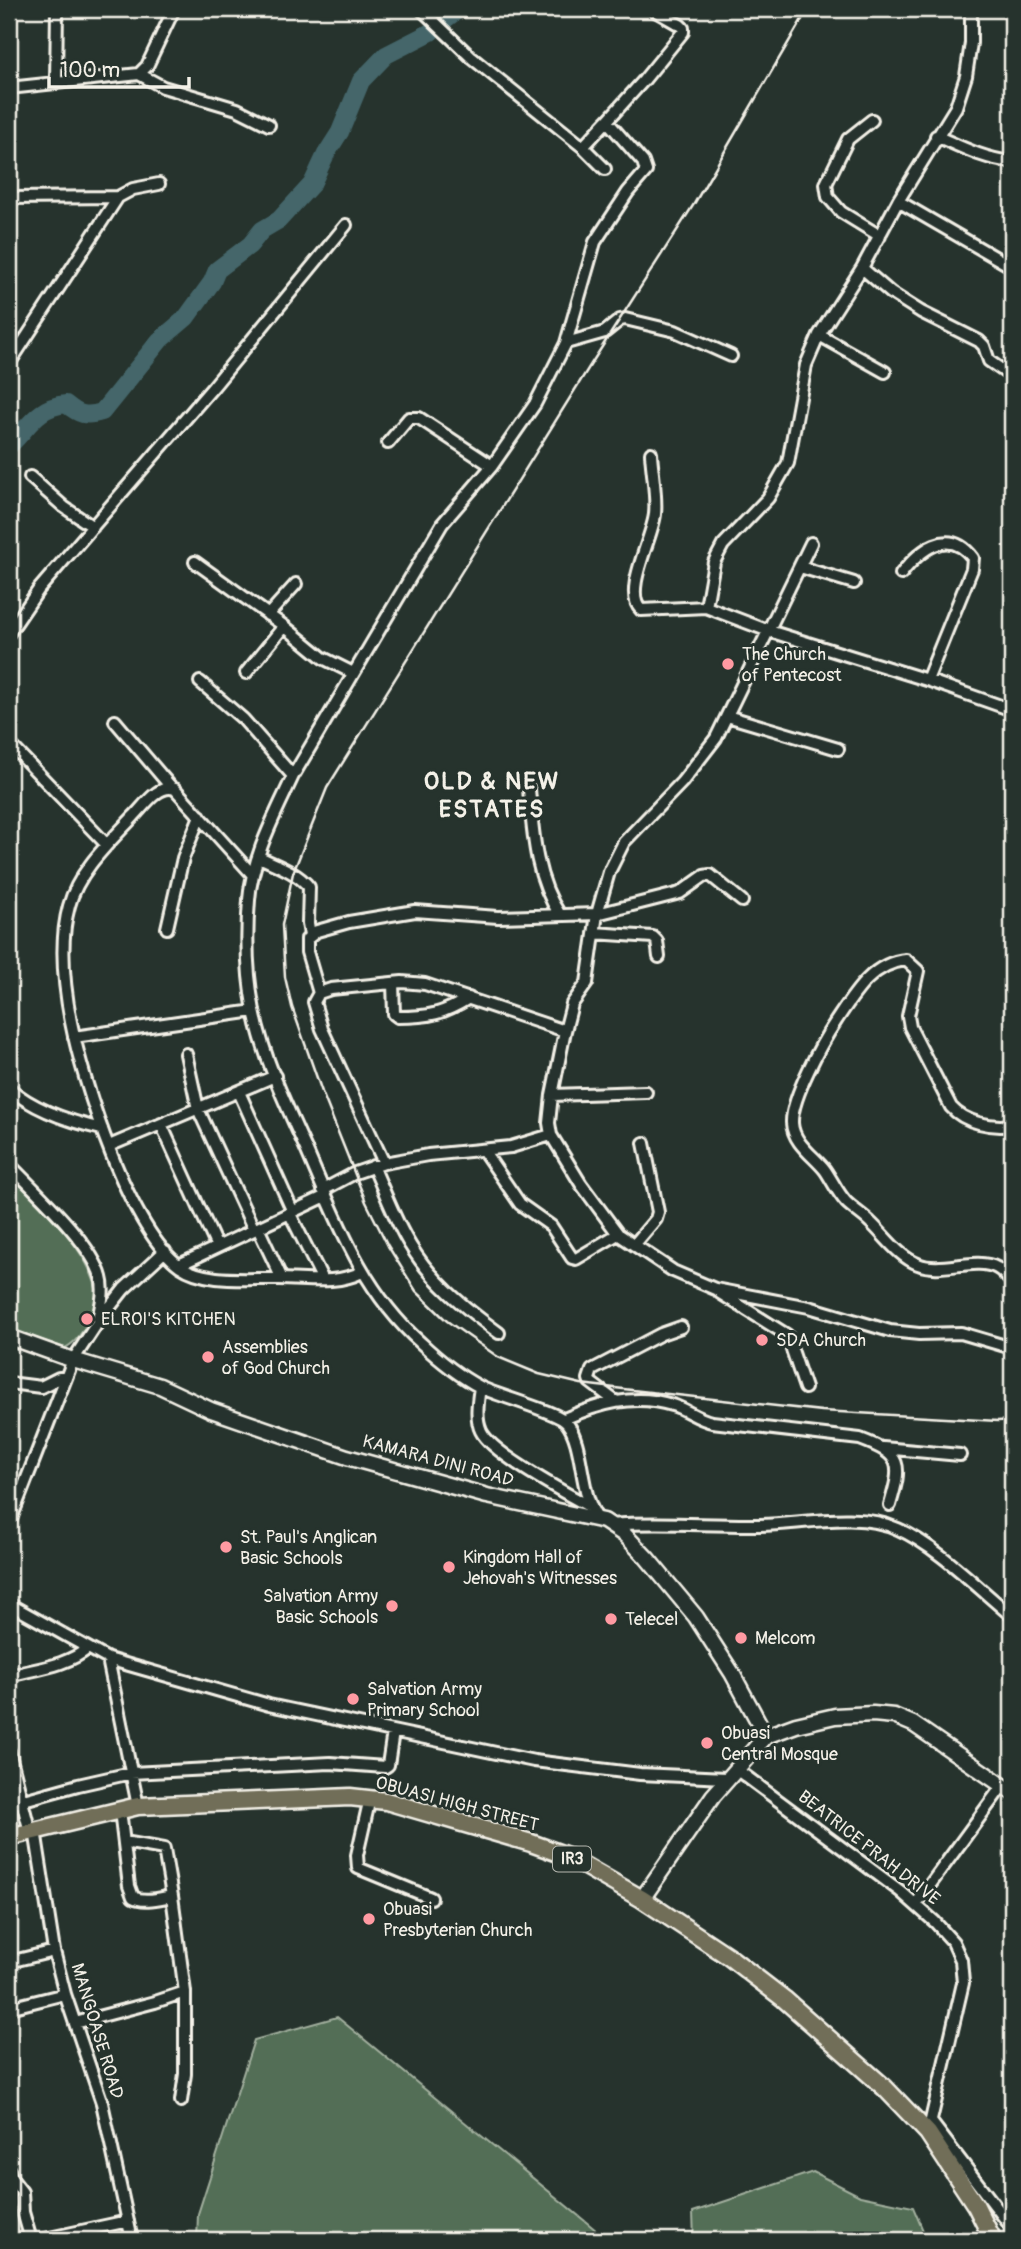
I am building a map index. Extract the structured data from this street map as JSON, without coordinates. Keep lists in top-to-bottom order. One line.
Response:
{"streets":{"main road":["OBUASI HIGH STREET","IR3"],"street":["KAMARA DINI ROAD","BEATRICE PRAH DRIVE","MANGOASE ROAD"]},"crossings":[["OBUASI HIGH STREET","BEATRICE PRAH DRIVE"],["OBUASI HIGH STREET","MANGOASE ROAD"]],"districts":["OLD & NEW ESTATES"],"places":["The Church of Pentecost","ELROI'S KITCHEN","SDA Church","Assemblies of God Church","St. Paul's Anglican Basic Schools","Kingdom Hall of Jehovah's Witnesses","Salvation Army Basic Schools","Telecel","Melcom","Salvation Army Primary School","Obuasi Central Mosque","Obuasi Presbyterian Church"],"scale_bar":"100 m"}
